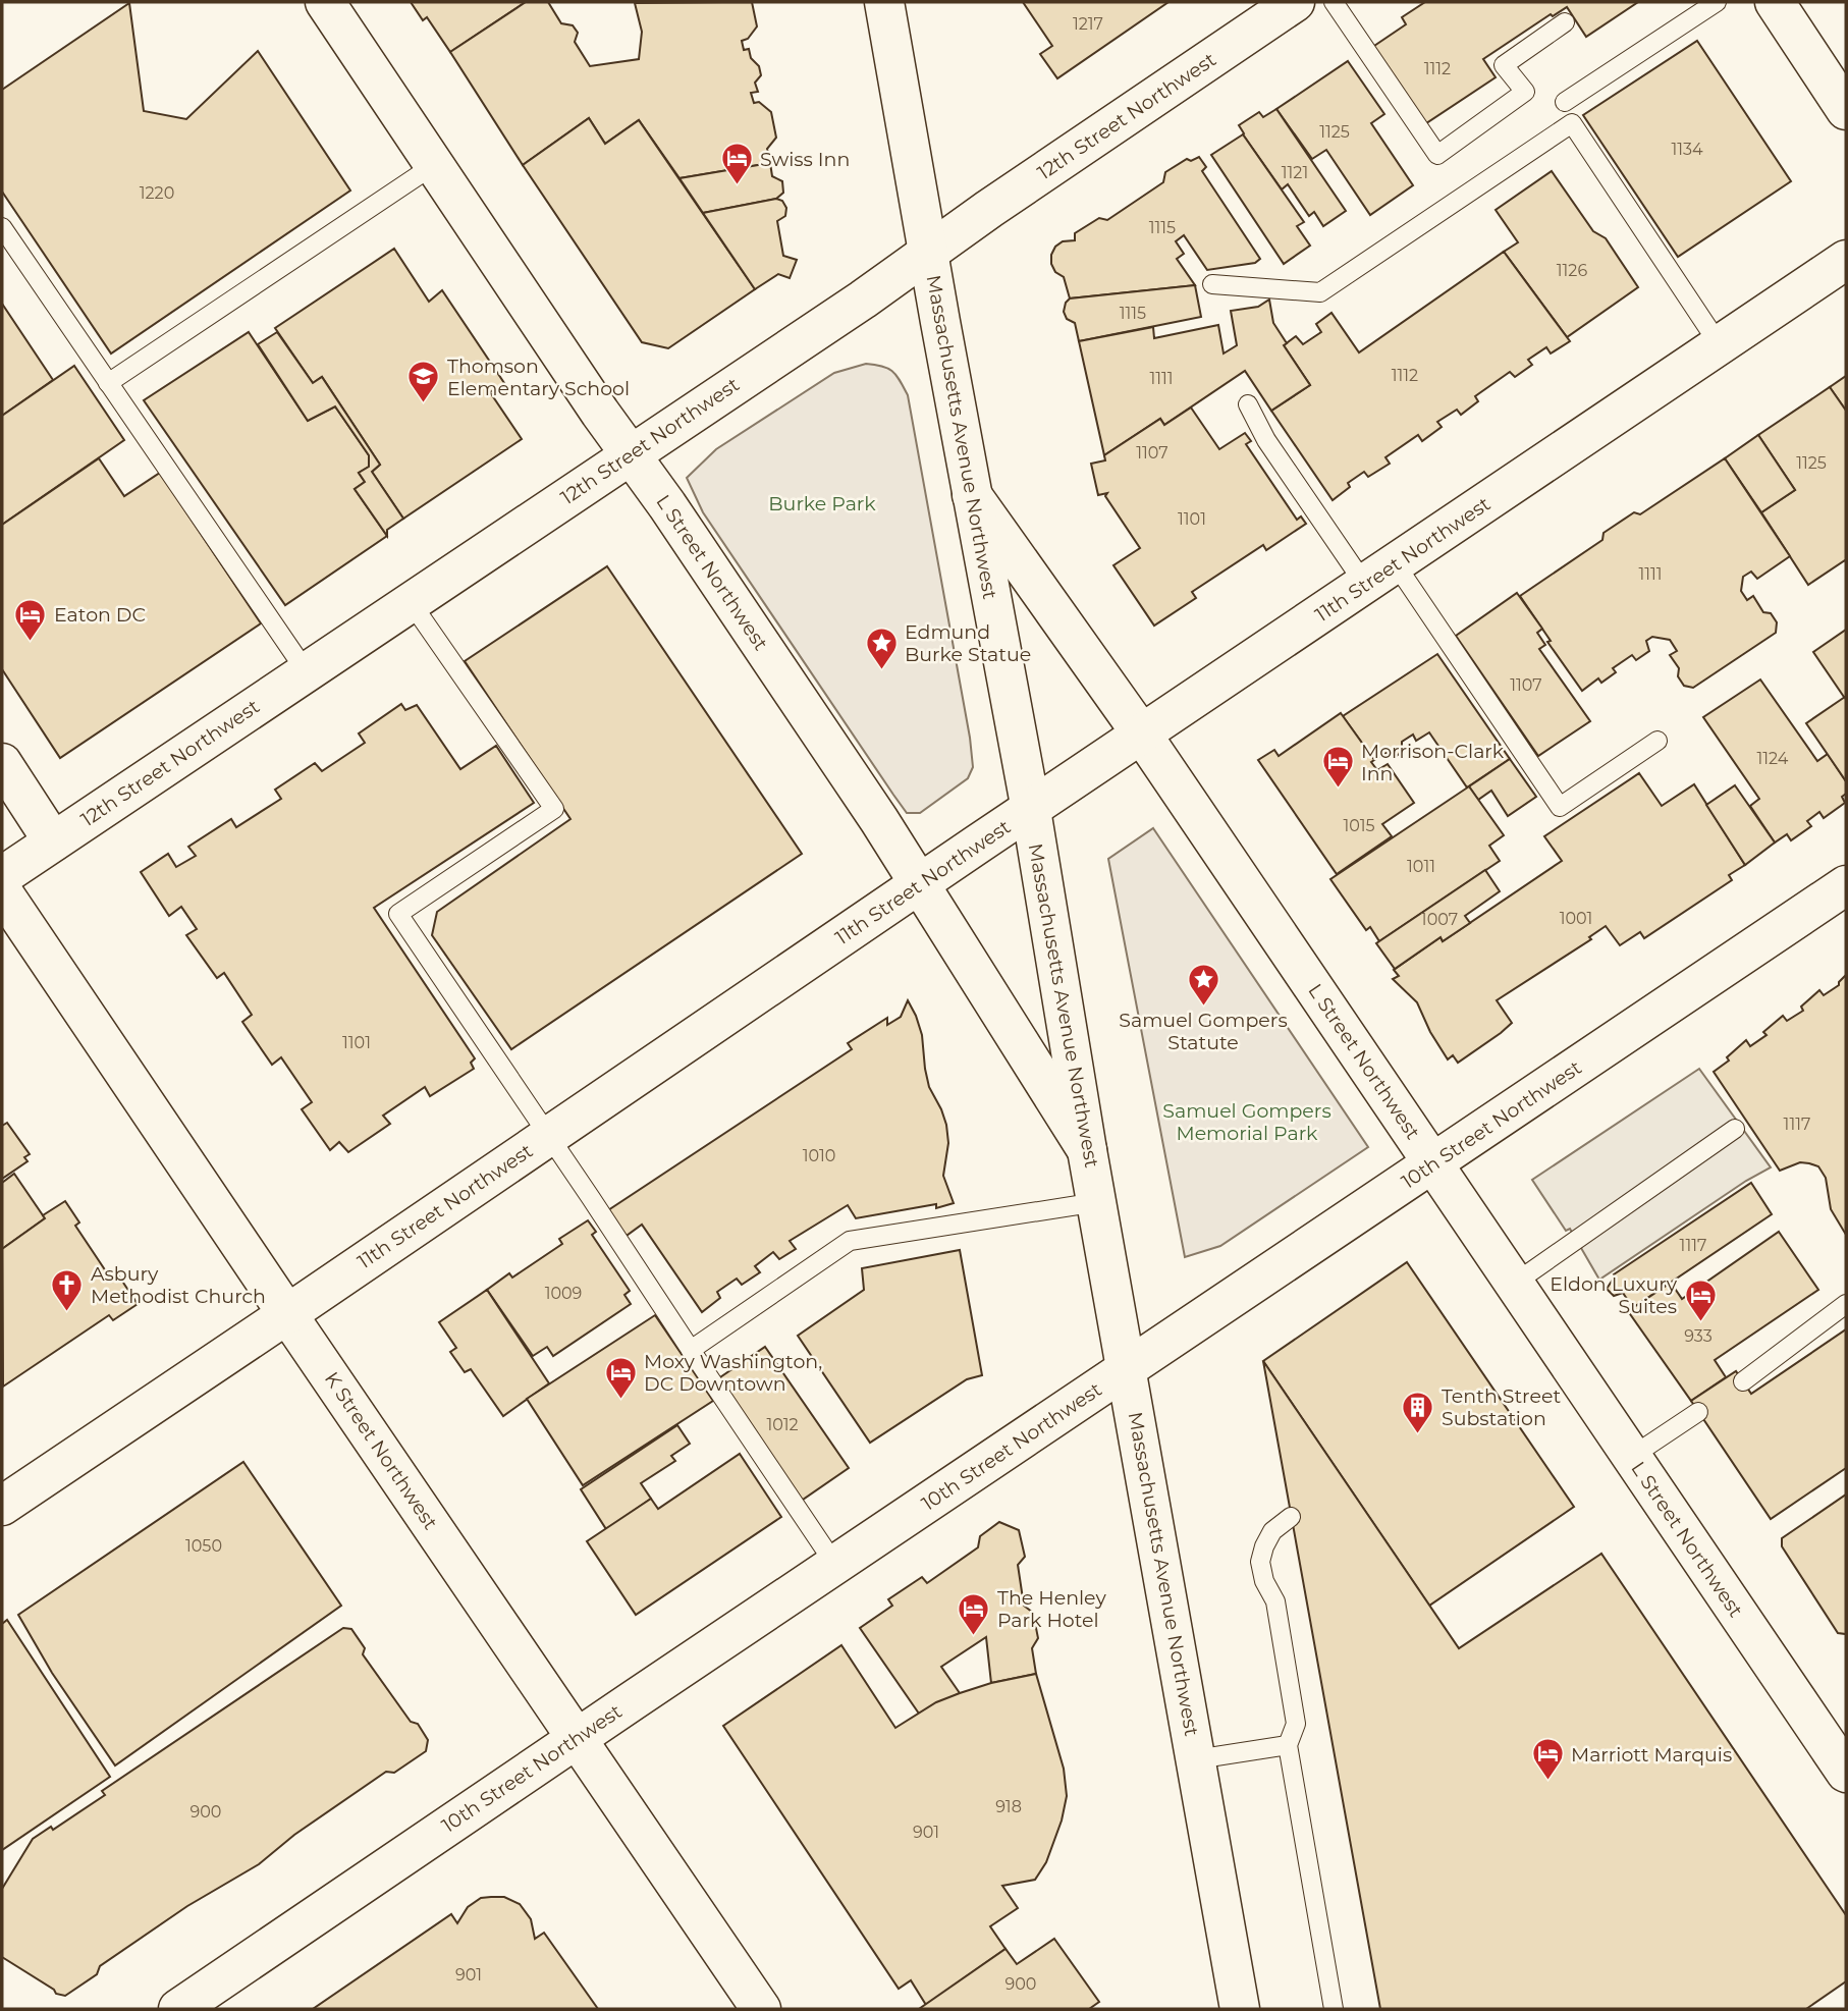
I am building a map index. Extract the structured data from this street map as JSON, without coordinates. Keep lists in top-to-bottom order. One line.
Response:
{"streets":{"main road":["12th Street Northwest","Massachusetts Avenue Northwest","11th Street Northwest","L Street Northwest","10th Street Northwest","K Street Northwest"]},"crossings":[["12th Street Northwest","Massachusetts Avenue Northwest"],["12th Street Northwest","L Street Northwest"],["Massachusetts Avenue Northwest","11th Street Northwest"],["Massachusetts Avenue Northwest","L Street Northwest"],["Massachusetts Avenue Northwest","10th Street Northwest"],["11th Street Northwest","L Street Northwest"],["11th Street Northwest","K Street Northwest"],["L Street Northwest","10th Street Northwest"],["10th Street Northwest","K Street Northwest"]],"parks":["Burke Park","Samuel Gompers Memorial Park"],"places":{"hotel":["Swiss Inn","Eaton DC","Morrison-Clark Inn","Eldon Luxury Suites","Moxy Washington, DC Downtown","The Henley Park Hotel","Marriott Marquis"],"school or university":["Thomson Elementary School"],"place":["Edmund Burke Statue","Samuel Gompers Statute"],"church":["Asbury Methodist Church"],"building":["Tenth Street Substation"]},"house_numbers":["1217","1112","1125","1134","1121","1220","1115","1126","1115","1112","1111","1107","1125","1101","1111","1107","1124","1015","1011","1001","1007","1101","1117","1010","1117","1009","933","1012","1050","918","900","901","901","900"]}
